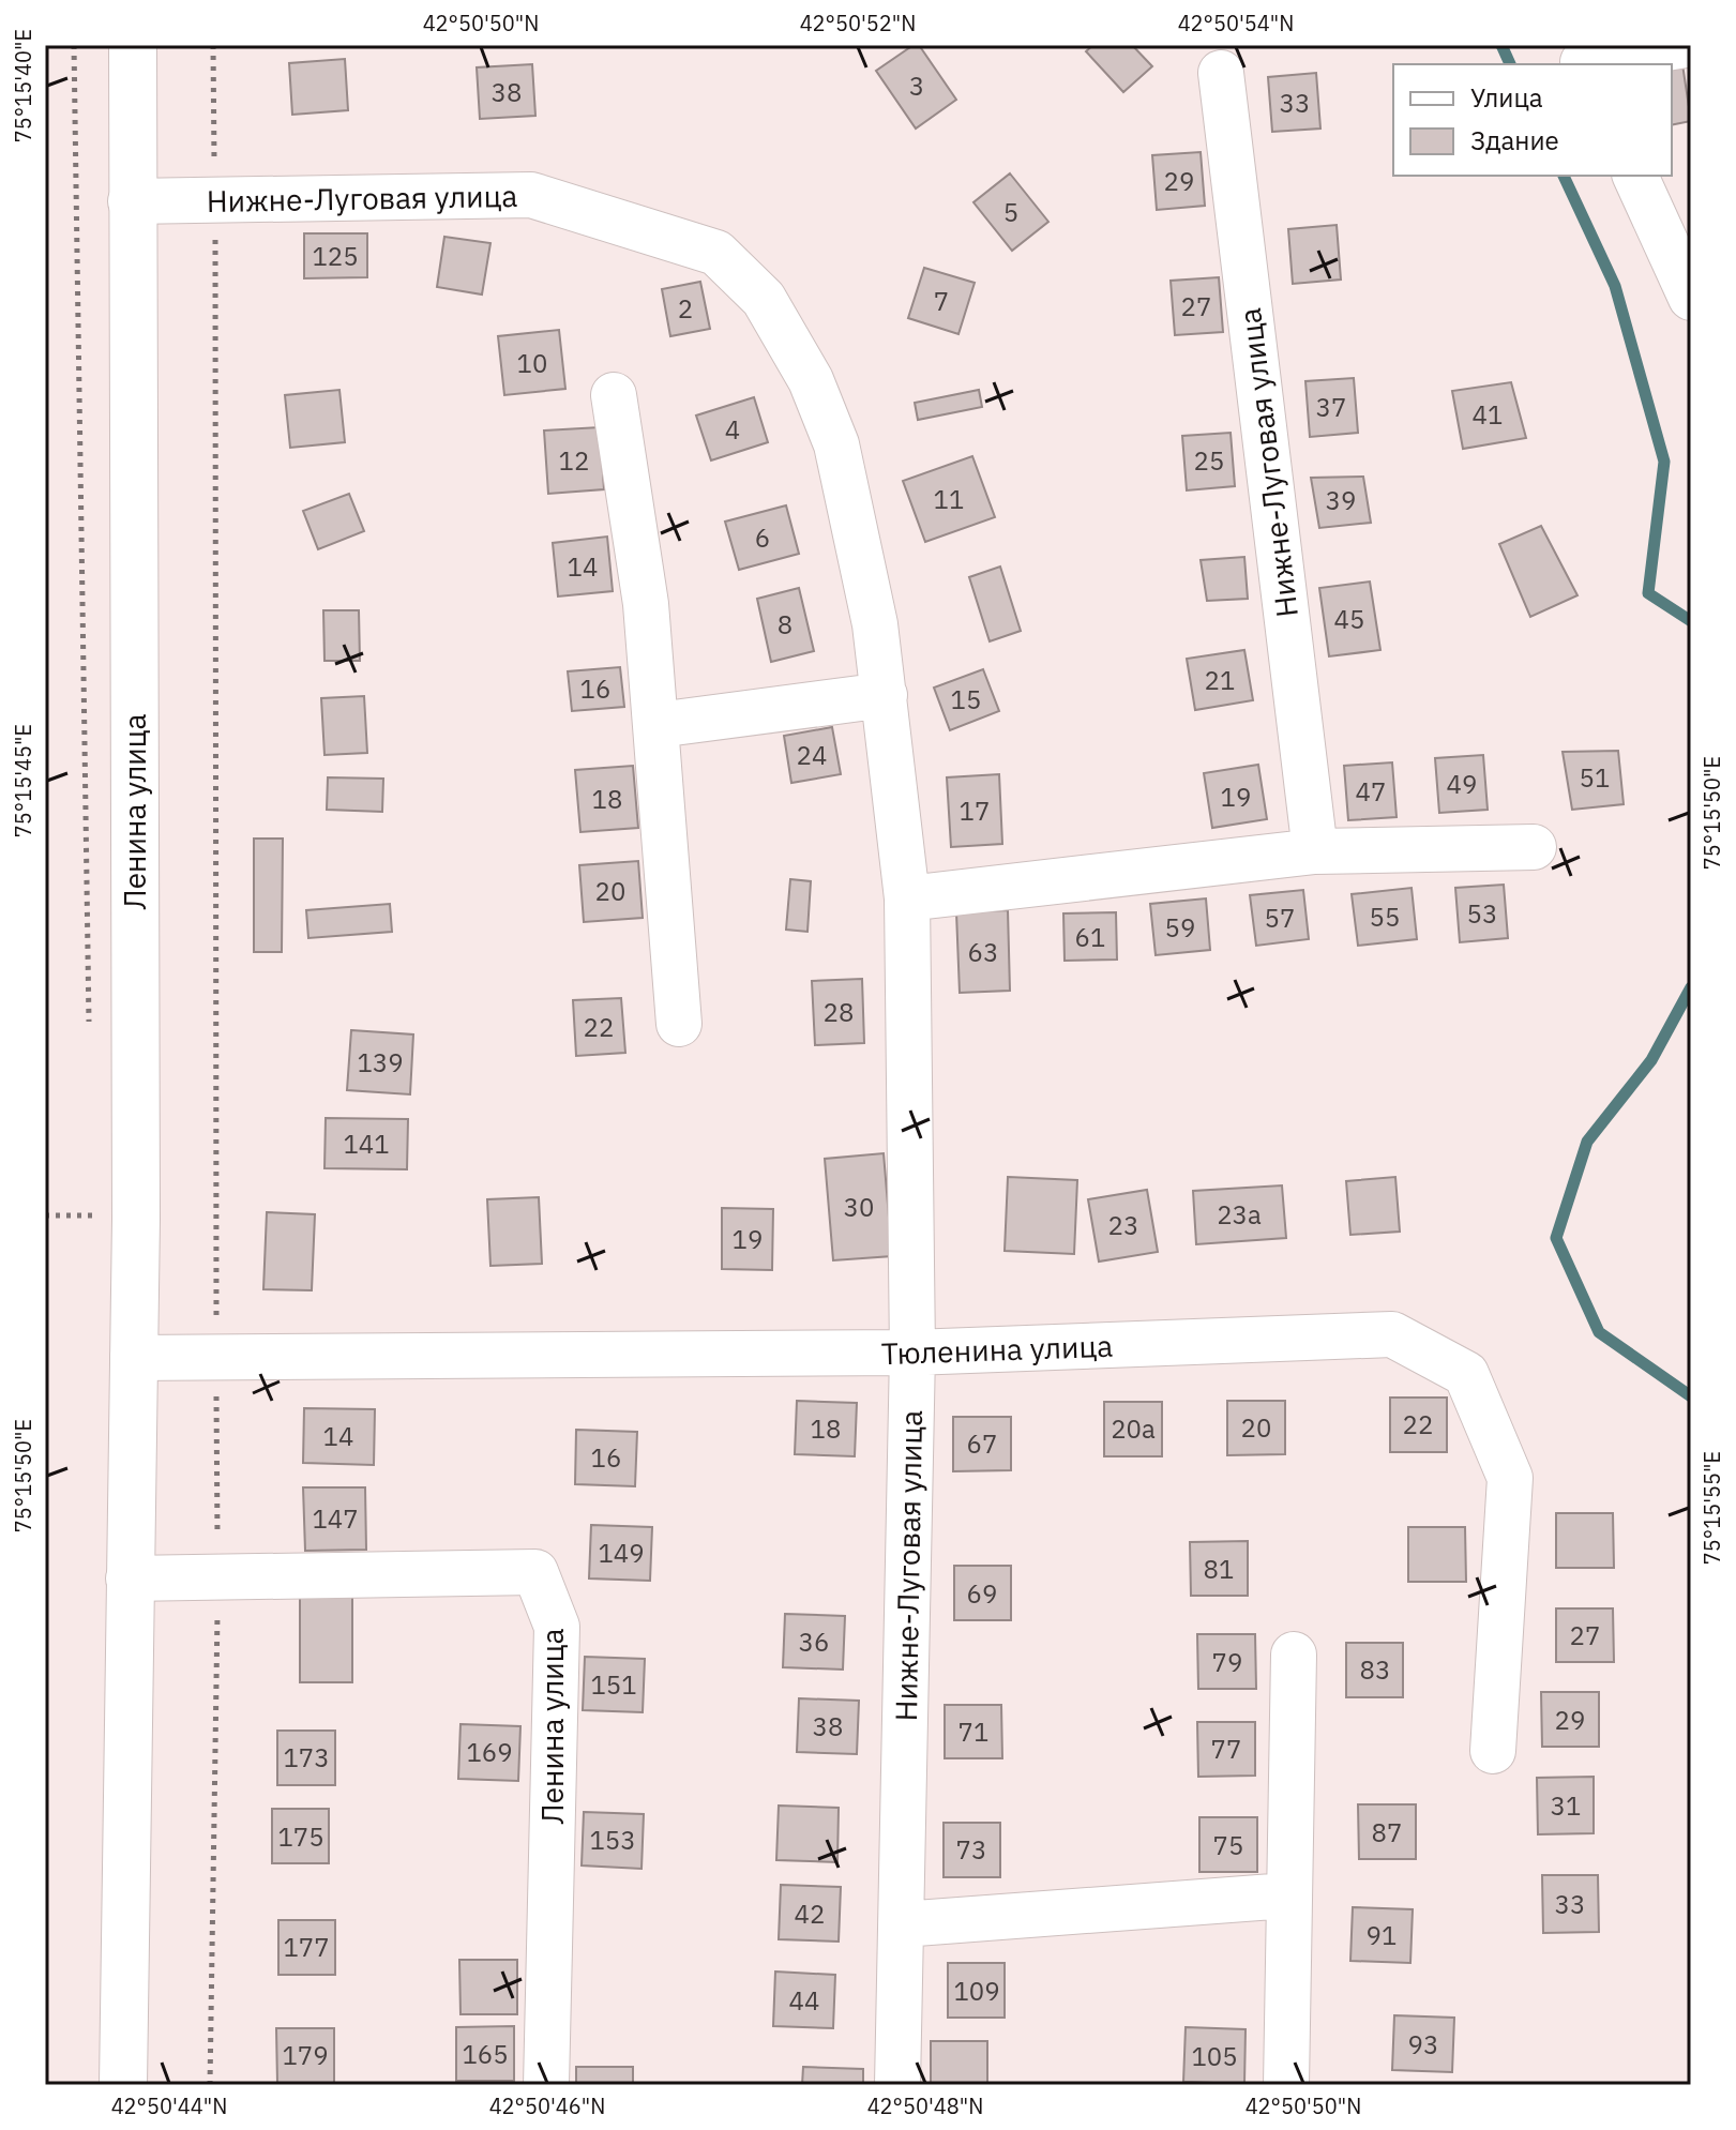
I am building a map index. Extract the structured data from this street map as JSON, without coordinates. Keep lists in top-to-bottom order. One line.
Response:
{"streets":{"main road":["Ленина улица"],"street":["Нижне-Луговая улица","Тюленина улица"]},"crossings":[["Нижне-Луговая улица","Ленина улица"],["Нижне-Луговая улица","Тюленина улица"],["Ленина улица","Тюленина улица"]],"house_numbers":["3","38","33","29","5","125","7","27","2","10","37","41","4","12","25","11","39","6","14","45","8","21","16","15","24","51","49","47","19","18","17","20","53","55","57","59","61","63","28","22","139","141","30","23а","23","19","22","20","18","20а","14","67","16","147","149","81","69","27","36","79","83","151","29","38","71","77","169","173","31","87","175","153","75","73","33","42","91","177","109","44","93","165","179","105"],"legend":["Улица","Здание"],"coordinates":["42°50'50\"N","42°50'52\"N","42°50'54\"N","75°15'40\"E","75°15'45\"E","75°15'50\"E","75°15'55\"E","42°50'44\"N","42°50'46\"N","42°50'48\"N"]}
